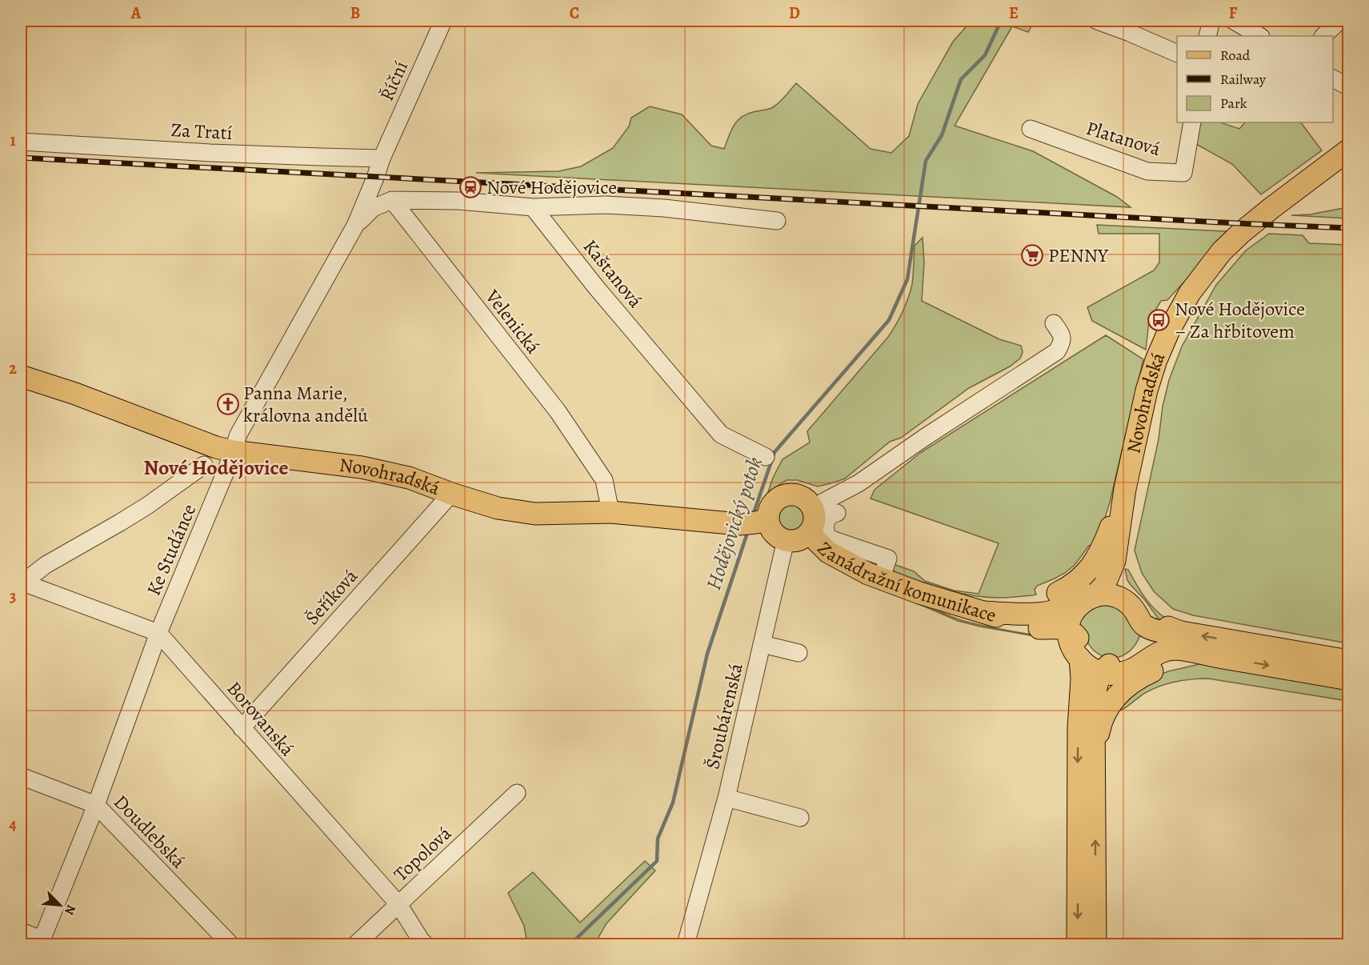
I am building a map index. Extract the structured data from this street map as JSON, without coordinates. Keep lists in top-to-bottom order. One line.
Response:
{"streets":{"main road":["Novohradská","Zanádražní komunikace"],"street":["Říční","Za Tratí","Platanová","Kaštanová","Velenická","Ke Studánce","Šeříková","Šroubárenská","Borovanská","Doudlebská","Topolová"]},"crossings":[["Říční","Za Tratí"],["Říční","Ke Studánce"],["Za Tratí","Ke Studánce"],["Velenická","Novohradská"],["Novohradská","Ke Studánce"],["Novohradská","Zanádražní komunikace"],["Novohradská","Šeříková"],["Novohradská","Šroubárenská"],["Ke Studánce","Borovanská"],["Ke Studánce","Doudlebská"],["Zanádražní komunikace","Šroubárenská"],["Šeříková","Borovanská"],["Borovanská","Topolová"]],"districts":["Nové Hodějovice"],"water":["Hodějovický potok"],"places":{"station":["Nové Hodějovice"],"supermarket":["PENNY"],"bus stop":["Nové Hodějovice – Za hřbitovem"],"church":["Panna Marie, královna andělů"]},"legend":["Road","Railway","Park"],"north":"bottom right","grid":{"columns":["A","B","C","D","E","F"],"rows":["1","2","3","4"]}}
